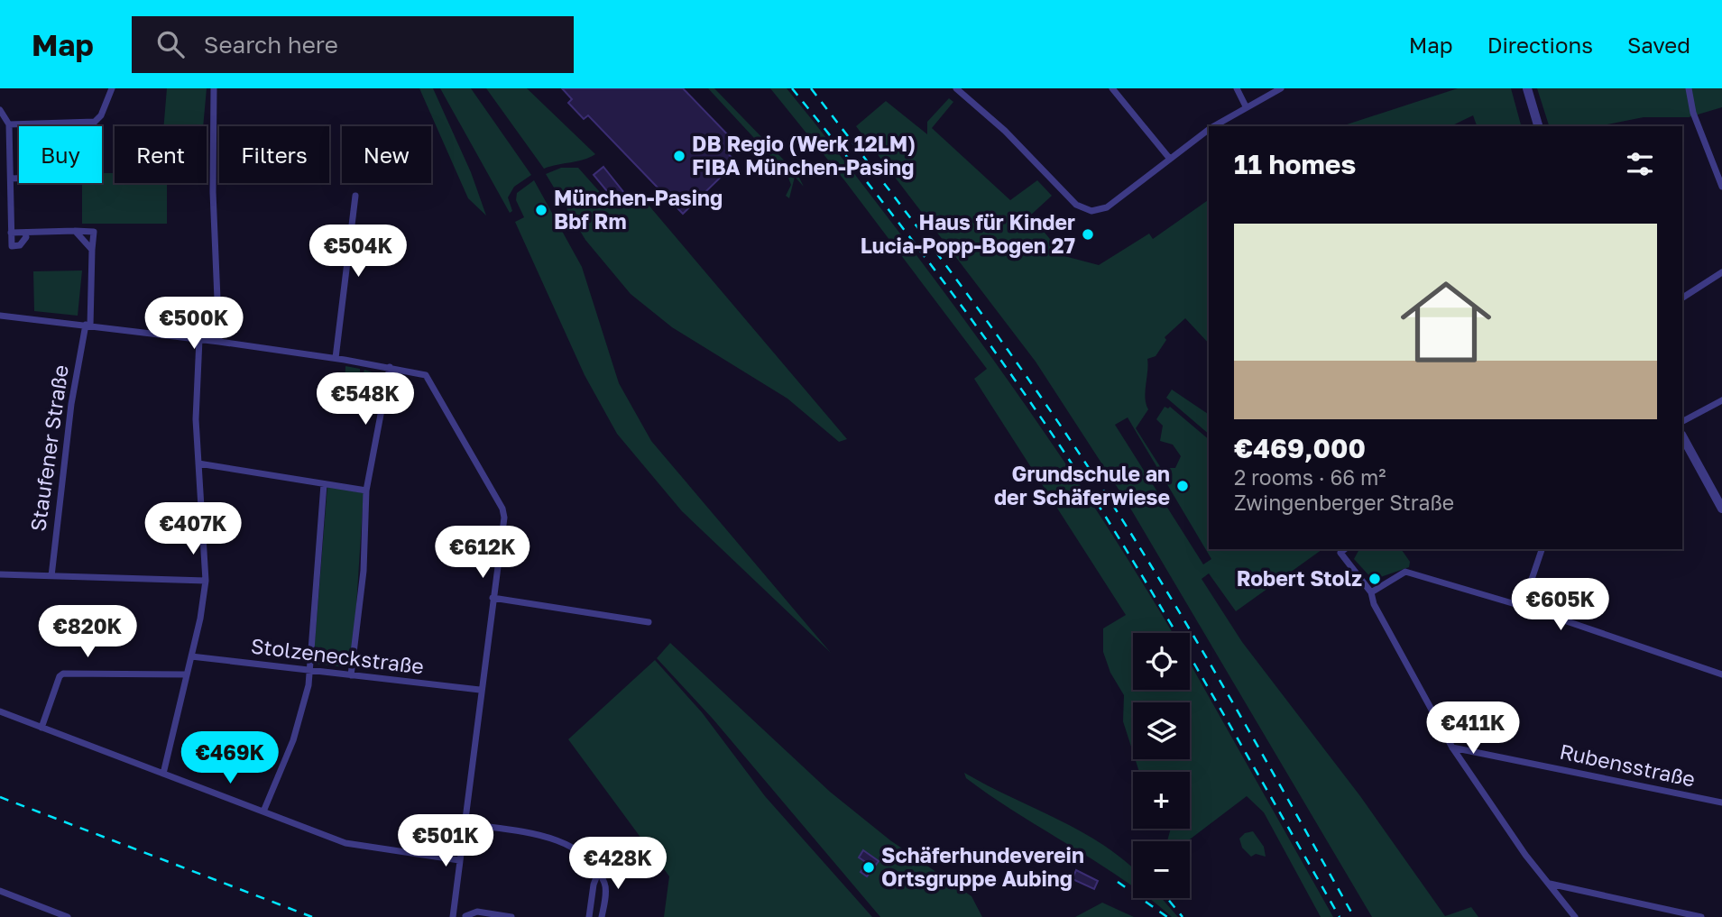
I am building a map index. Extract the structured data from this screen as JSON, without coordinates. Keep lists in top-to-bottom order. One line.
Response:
{"streets":{"street":["Staufener Straße","Stolzeneckstraße","Rubensstraße"]},"places":["DB Regio (Werk 12LM) FIBA München-Pasing","München-Pasing Bbf Rm","Haus für Kinder Lucia-Popp-Bogen 27","Grundschule an der Schäferwiese","Robert Stolz","Schäferhundeverein Ortsgruppe Aubing"],"page":{"header":"Map","search":"Search here","nav":["Map","Directions","Saved"],"chip":["Buy","Rent","Filters","New"],"heading":"11 homes","list":[{"name":"€469,000","note":"2 rooms · 66 m² · Zwingenberger Straße"}],"price":["€504K","€500K","€548K","€407K","€612K","€605K","€820K","€411K","€469K","€501K","€428K"],"map_buttons":["+","−"]}}
